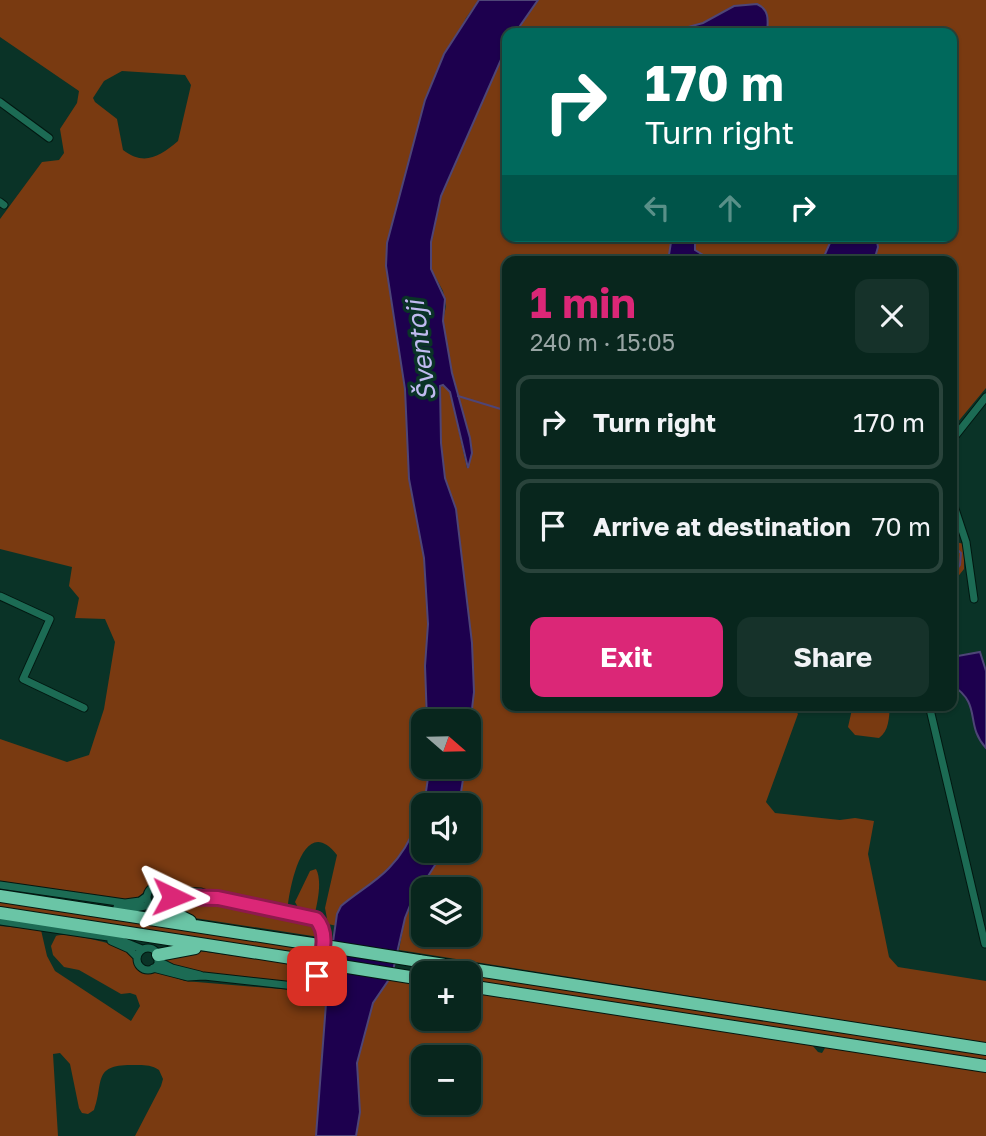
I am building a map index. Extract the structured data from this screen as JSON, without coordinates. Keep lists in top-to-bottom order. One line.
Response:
{"water":["Šventoji"],"north":"right","page":{"turn":["170 m","Turn right"],"heading":["1 min","240 m · 15:05"],"list":[{"name":"Turn right","value":"170 m"},{"name":"Arrive at destination","value":"70 m"}],"buttons":["Exit","Share"],"map_buttons":["+","−"]}}
